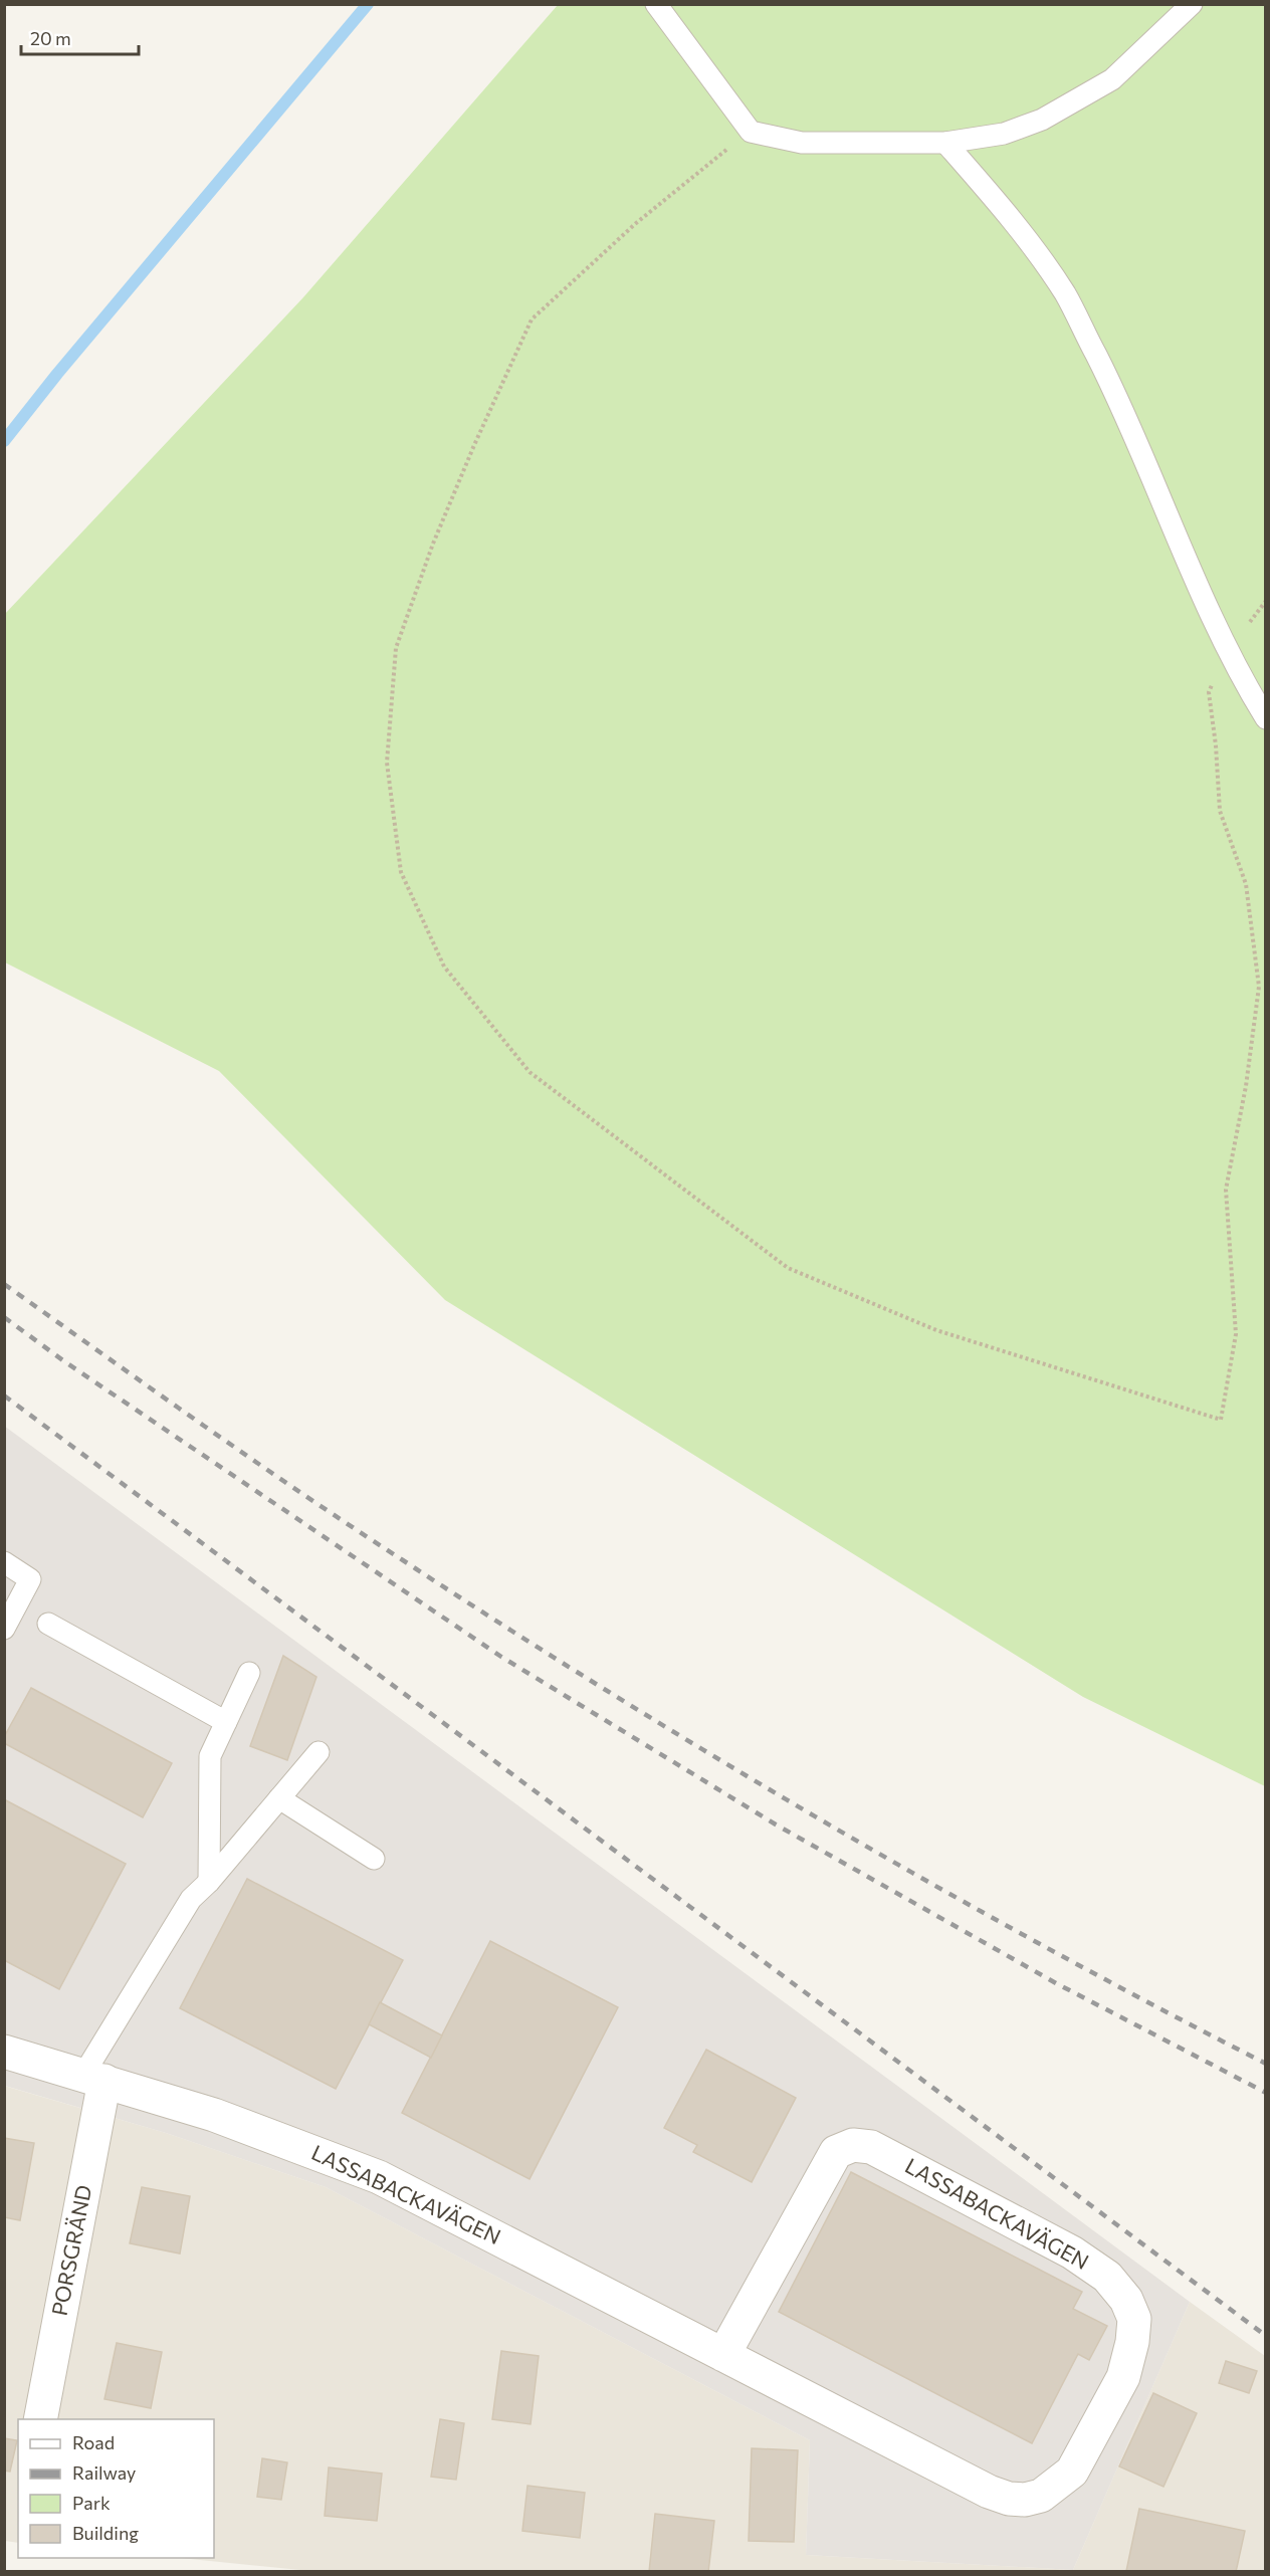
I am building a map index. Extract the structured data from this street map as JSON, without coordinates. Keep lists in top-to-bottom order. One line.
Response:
{"streets":{"street":["LASSABACKAVÄGEN","PORSGRÄND"]},"crossings":[["LASSABACKAVÄGEN","PORSGRÄND"]],"legend":["Road","Railway","Park","Building"],"scale_bar":"20 m"}
